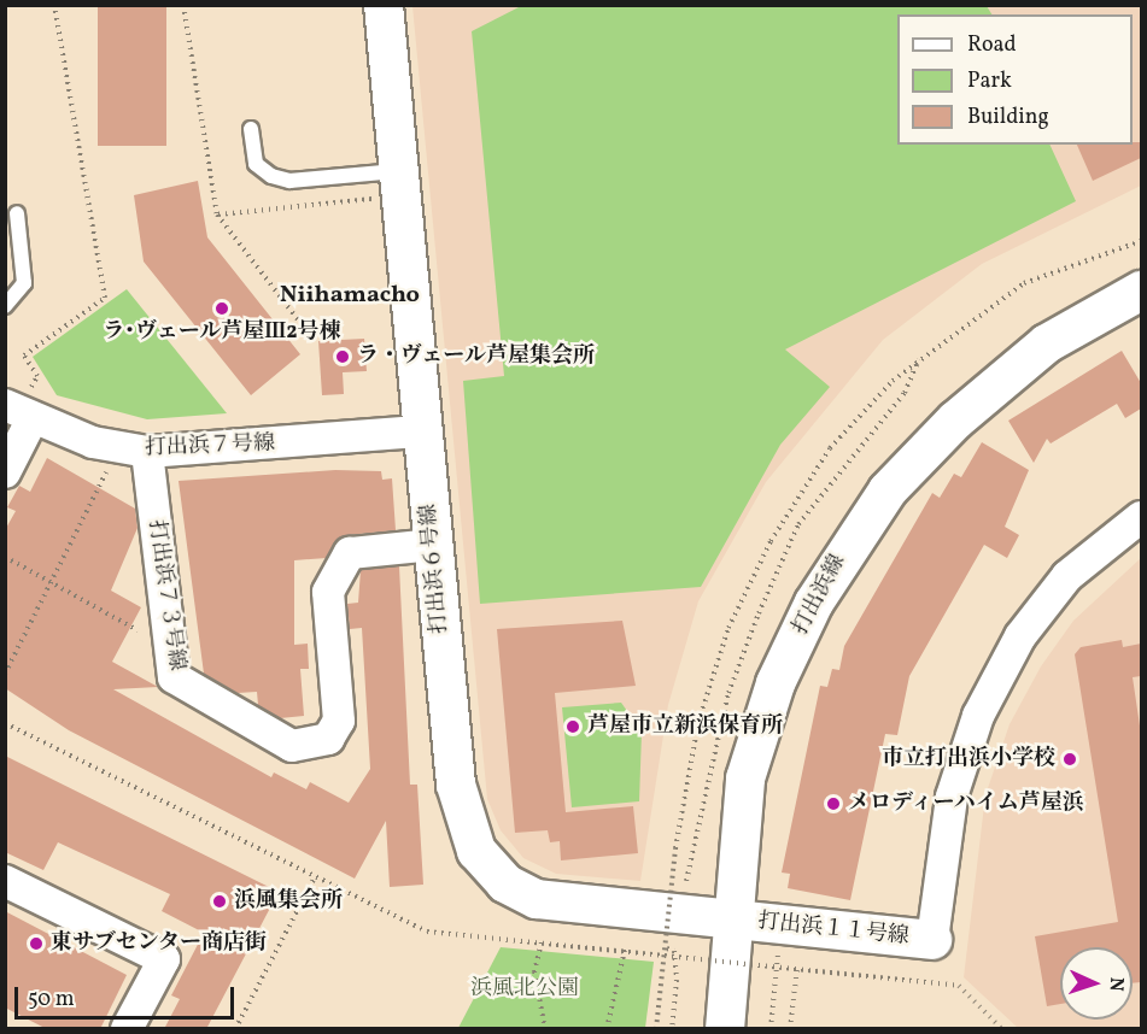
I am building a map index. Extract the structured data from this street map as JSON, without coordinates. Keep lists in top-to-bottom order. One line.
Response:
{"streets":{"street":["打出浜７号線","打出浜６号線","打出浜７３号線","打出浜線","打出浜１１号線"]},"crossings":[["打出浜７号線","打出浜６号線"],["打出浜７号線","打出浜７３号線"],["打出浜６号線","打出浜７３号線"],["打出浜６号線","打出浜線"],["打出浜６号線","打出浜１１号線"],["打出浜線","打出浜１１号線"]],"districts":["Niihamacho"],"parks":["浜風北公園"],"places":["ラ･ヴェール芦屋Ⅲ2号棟","ラ・ヴェール芦屋集会所","芦屋市立新浜保育所","市立打出浜小学校","メロディーハイム芦屋浜","浜風集会所","東サブセンター商店街"],"legend":["Road","Park","Building"],"scale_bar":"50 m","north":"right"}
